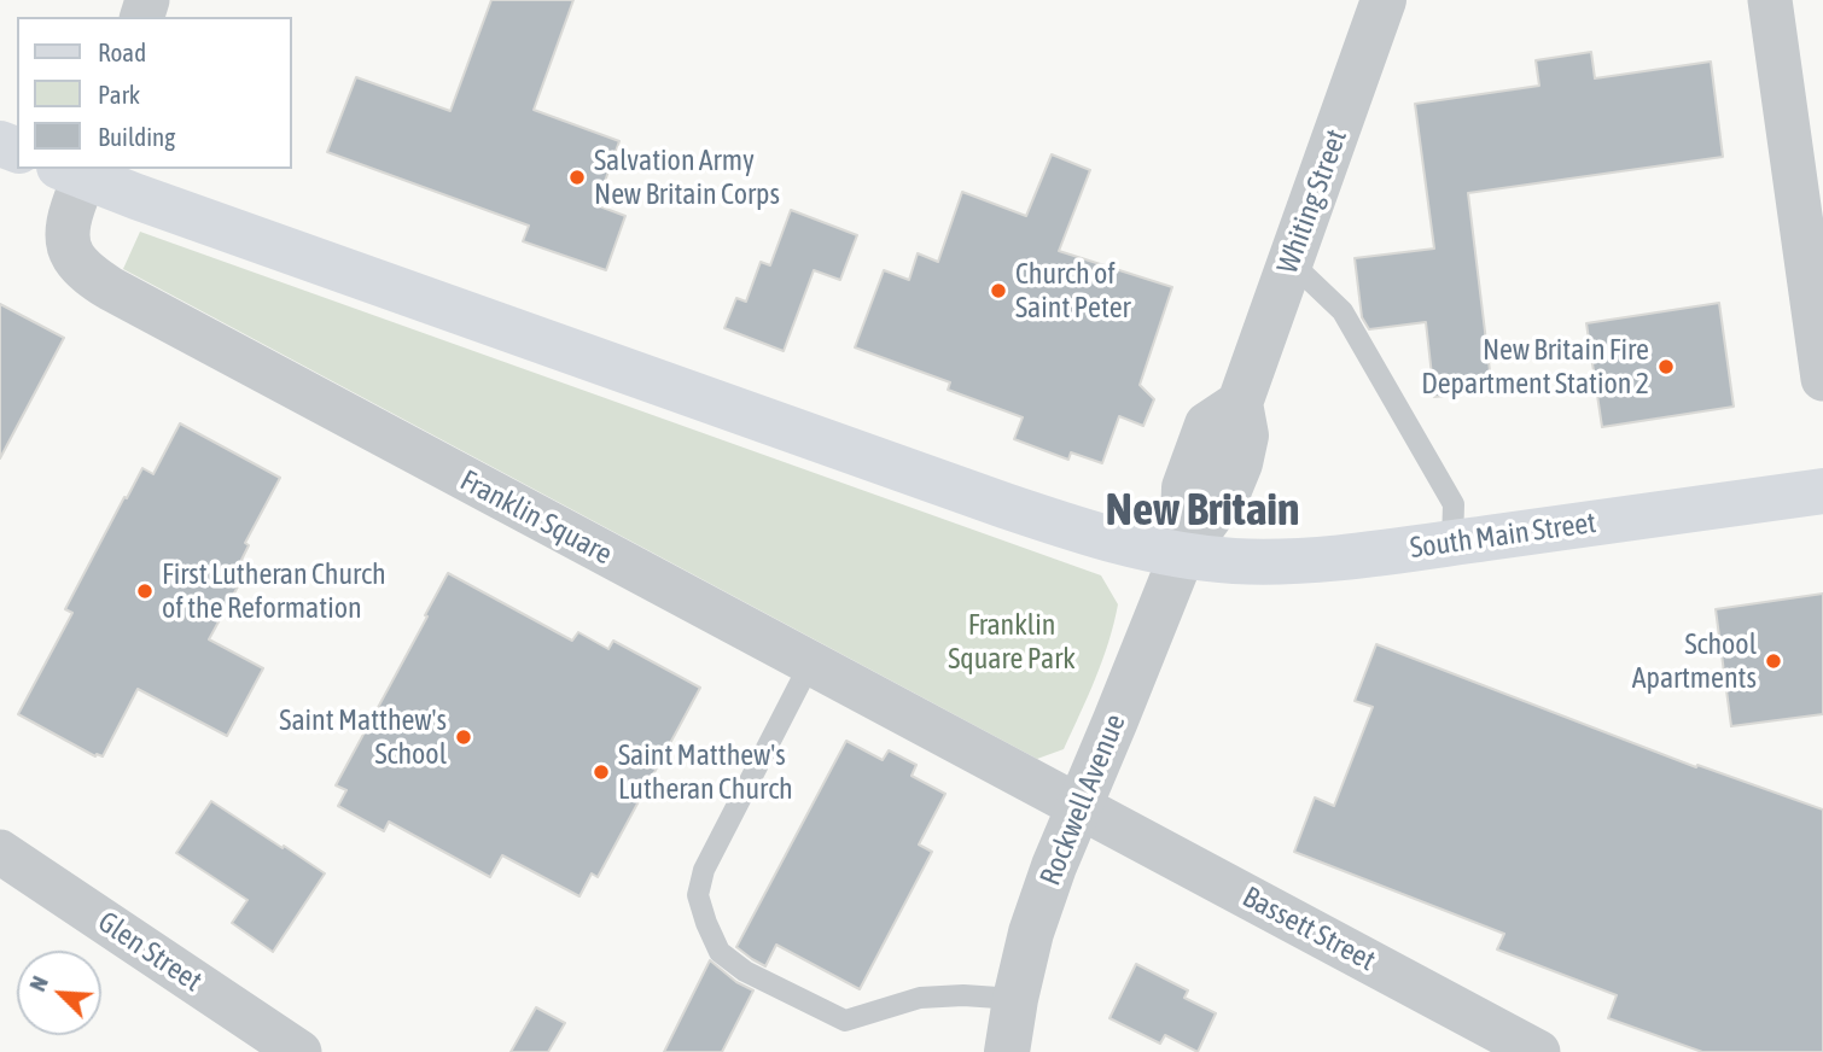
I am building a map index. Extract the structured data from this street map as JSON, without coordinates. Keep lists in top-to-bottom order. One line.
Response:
{"streets":{"main road":["Franklin Square","South Main Street"],"street":["Whiting Street","Rockwell Avenue","Bassett Street","Glen Street"]},"crossings":[["Whiting Street","Franklin Square"],["Whiting Street","South Main Street"],["Whiting Street","Rockwell Avenue"],["Franklin Square","South Main Street"],["Franklin Square","Rockwell Avenue"],["Franklin Square","Bassett Street"],["South Main Street","Rockwell Avenue"],["Rockwell Avenue","Bassett Street"]],"districts":["New Britain"],"parks":["Franklin Square Park"],"places":["Salvation Army New Britain Corps","Church of Saint Peter","New Britain Fire Department Station 2","First Lutheran Church of the Reformation","School Apartments","Saint Matthew's School","Saint Matthew's Lutheran Church"],"legend":["Road","Park","Building"],"north":"top left"}
